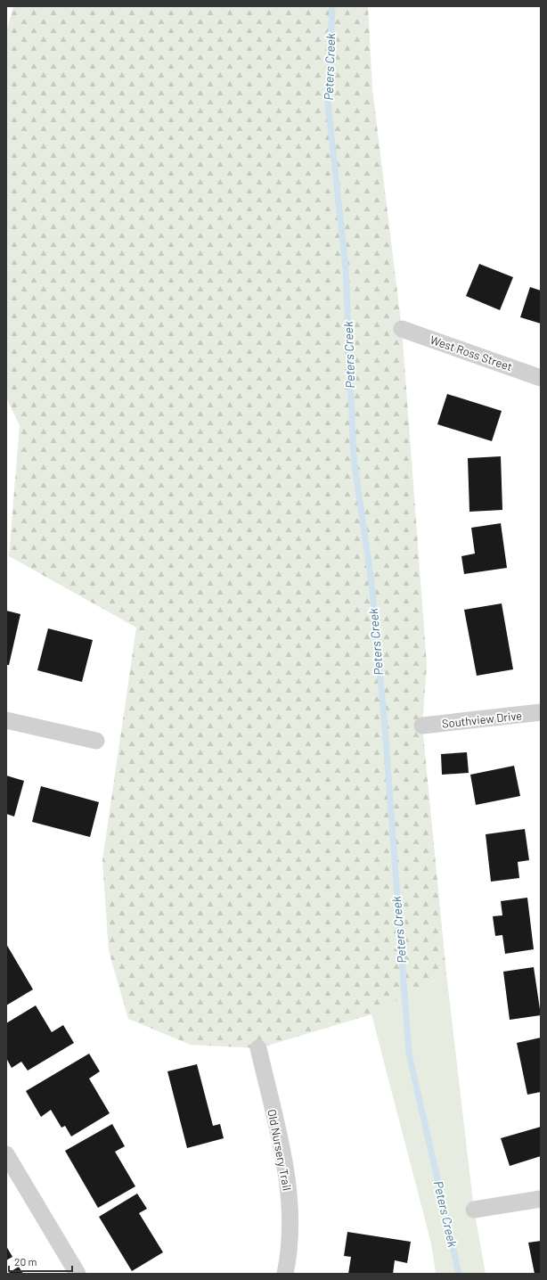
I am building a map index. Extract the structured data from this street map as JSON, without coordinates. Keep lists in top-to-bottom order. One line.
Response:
{"streets":{"street":["West Ross Street","Southview Drive","Old Nursery Trail"]},"water":["Peters Creek"],"scale_bar":"20 m"}
